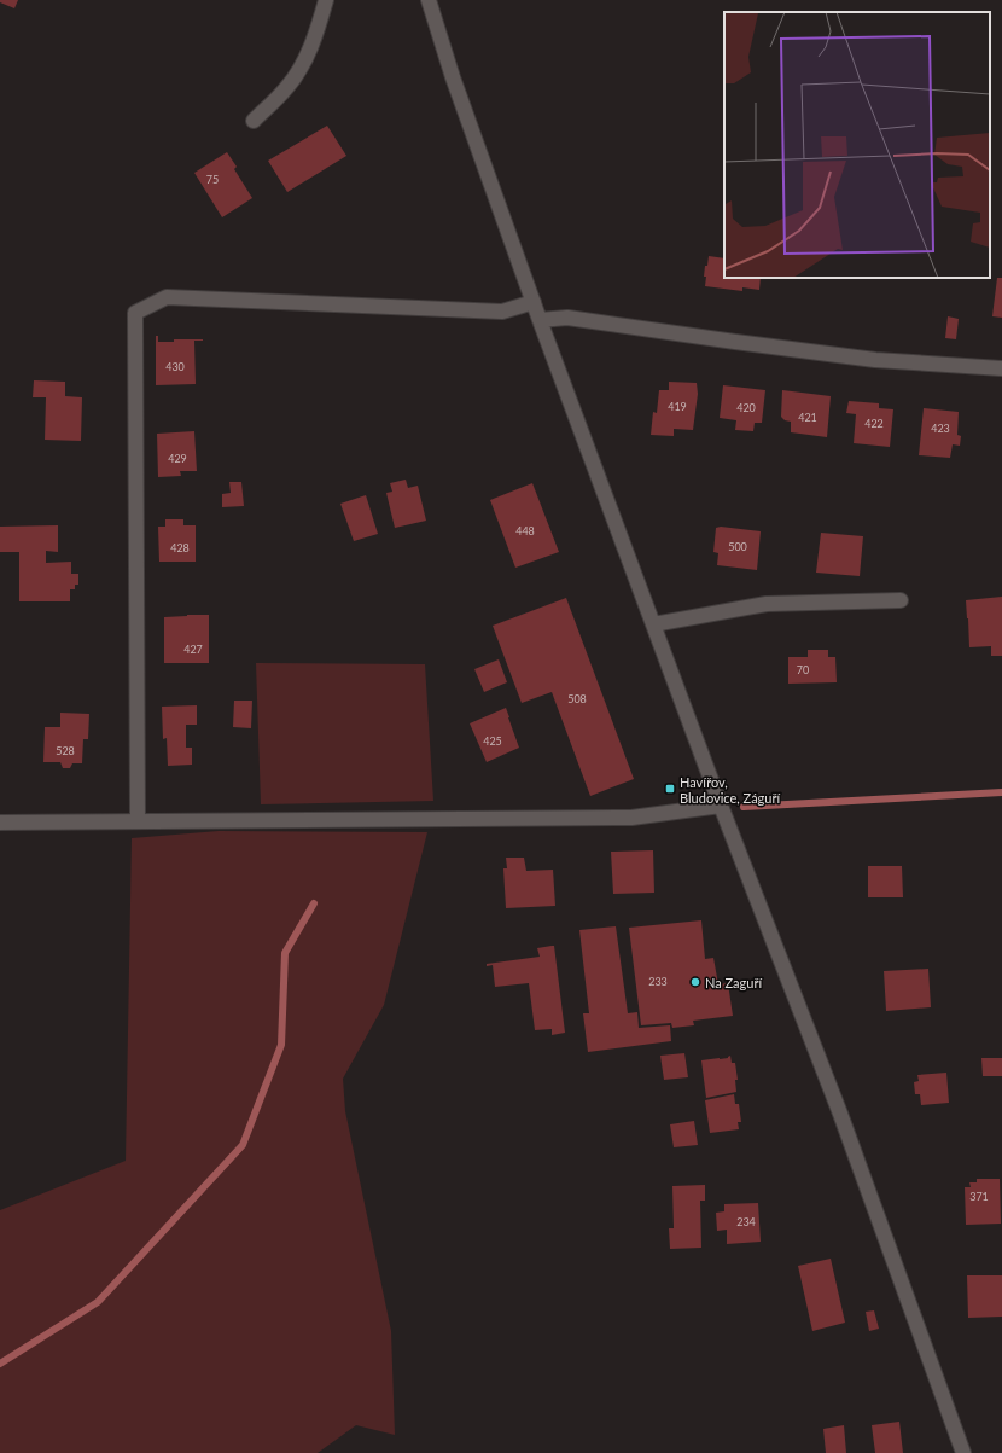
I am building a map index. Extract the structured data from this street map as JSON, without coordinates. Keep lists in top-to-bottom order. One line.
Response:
{"places":{"transit":["Havířov, Bludovice, Záguří"],"other":["Na Zaguří"]},"house_numbers":["75","430","419","420","421","422","423","429","448","500","428","427","70","508","425","528","233","371","234"]}
